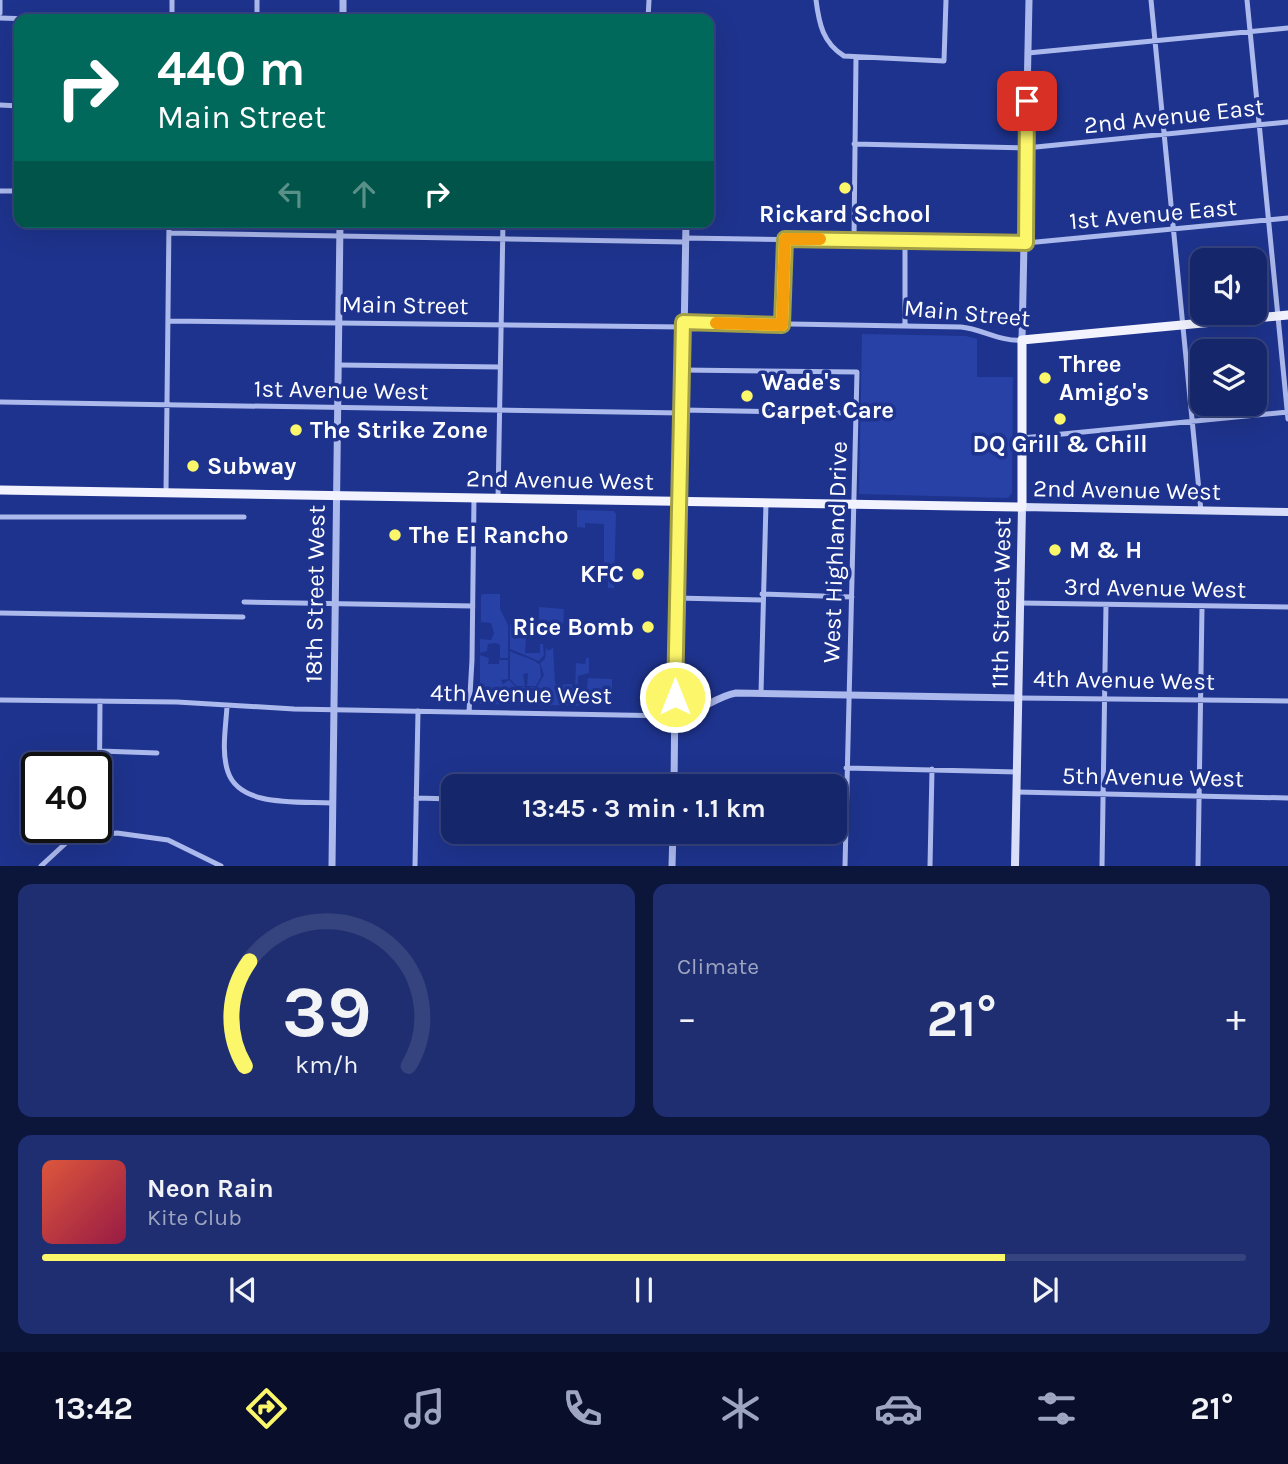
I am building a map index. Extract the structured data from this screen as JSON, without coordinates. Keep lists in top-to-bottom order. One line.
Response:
{"streets":{"main road":["Main Street","2nd Avenue West","11th Street West"],"street":["2nd Avenue East","1st Avenue East","1st Avenue West","West Highland Drive","3rd Avenue West","18th Street West","4th Avenue West","5th Avenue West"]},"crossings":[["1st Avenue East","18th Street West"],["Main Street","18th Street West"],["Main Street","11th Street West"],["1st Avenue West","West Highland Drive"],["1st Avenue West","18th Street West"],["2nd Avenue West","West Highland Drive"],["2nd Avenue West","18th Street West"],["2nd Avenue West","11th Street West"],["West Highland Drive","4th Avenue West"],["3rd Avenue West","11th Street West"],["18th Street West","4th Avenue West"],["11th Street West","4th Avenue West"],["11th Street West","5th Avenue West"]],"places":["Rickard School","Three Amigo's","Wade's Carpet Care","DQ Grill & Chill","The Strike Zone","Subway","The El Rancho","M & H","KFC","Rice Bomb"],"page":{"turn":["440 m","Main Street"],"limit":"40","trip":"13:45 · 3 min · 1.1 km","tile":"Climate","heat":["−","21°","+"],"song":["Neon Rain","Kite Club"],"tabs":["13:42","21°"],"gauge":["39","km/h"]}}
